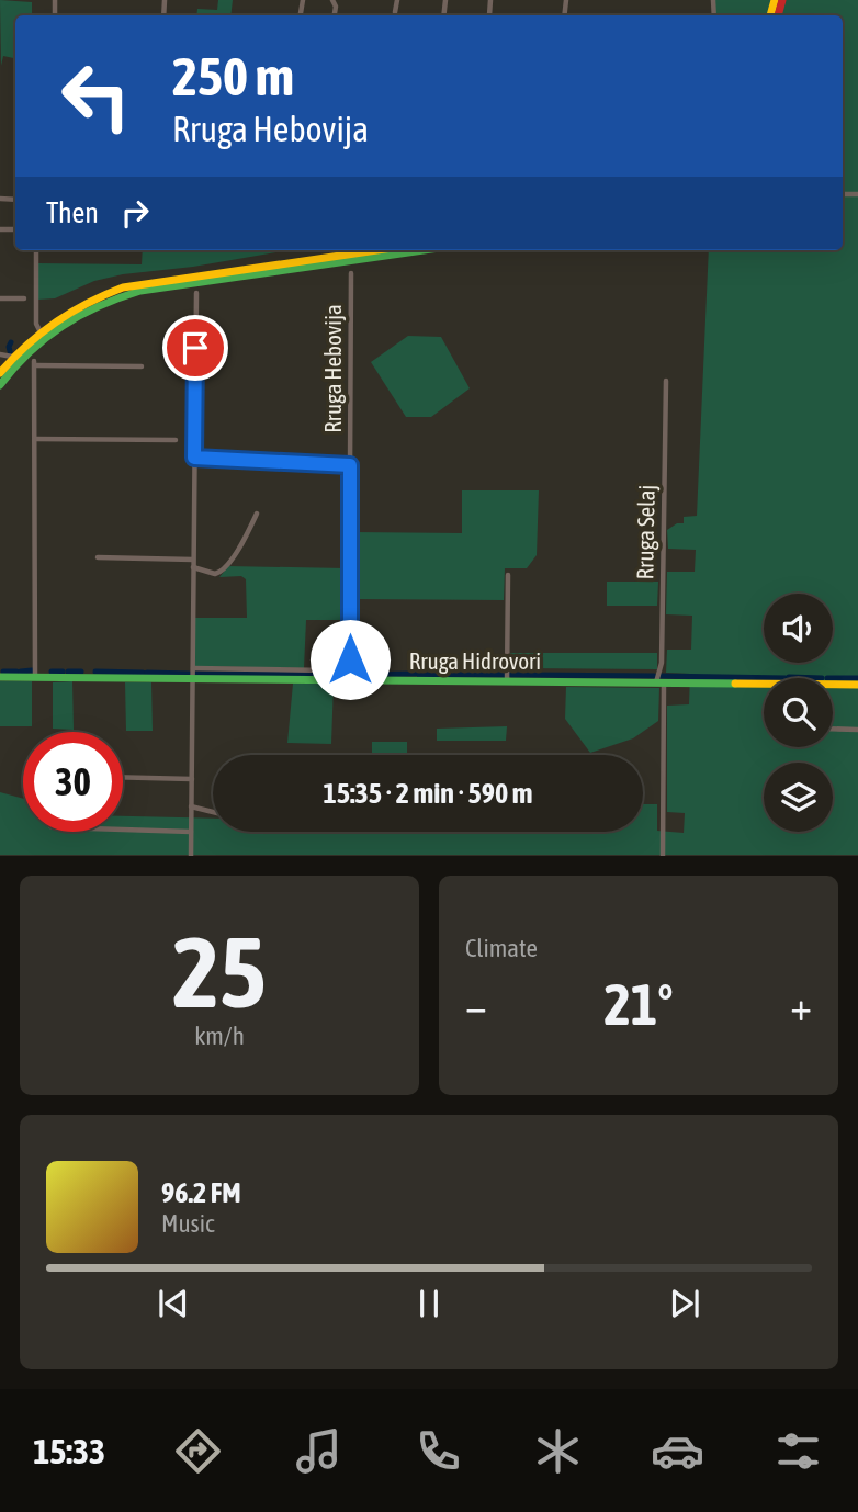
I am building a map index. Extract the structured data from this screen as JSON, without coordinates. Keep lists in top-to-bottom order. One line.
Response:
{"streets":{"main road":["Rruga Hidrovori"],"street":["Rruga Hebovija","Rruga Selaj"]},"crossings":[["Rruga Selaj","Rruga Hidrovori"]],"page":{"turn":["250 m","Rruga Hebovija"],"then":"Then","limit":"30","trip":"15:35 · 2 min · 590 m","tile":[["25","km/h"],"Climate"],"heat":["−","21°","+"],"song":["96.2 FM","Music"],"tabs":"15:33"}}
